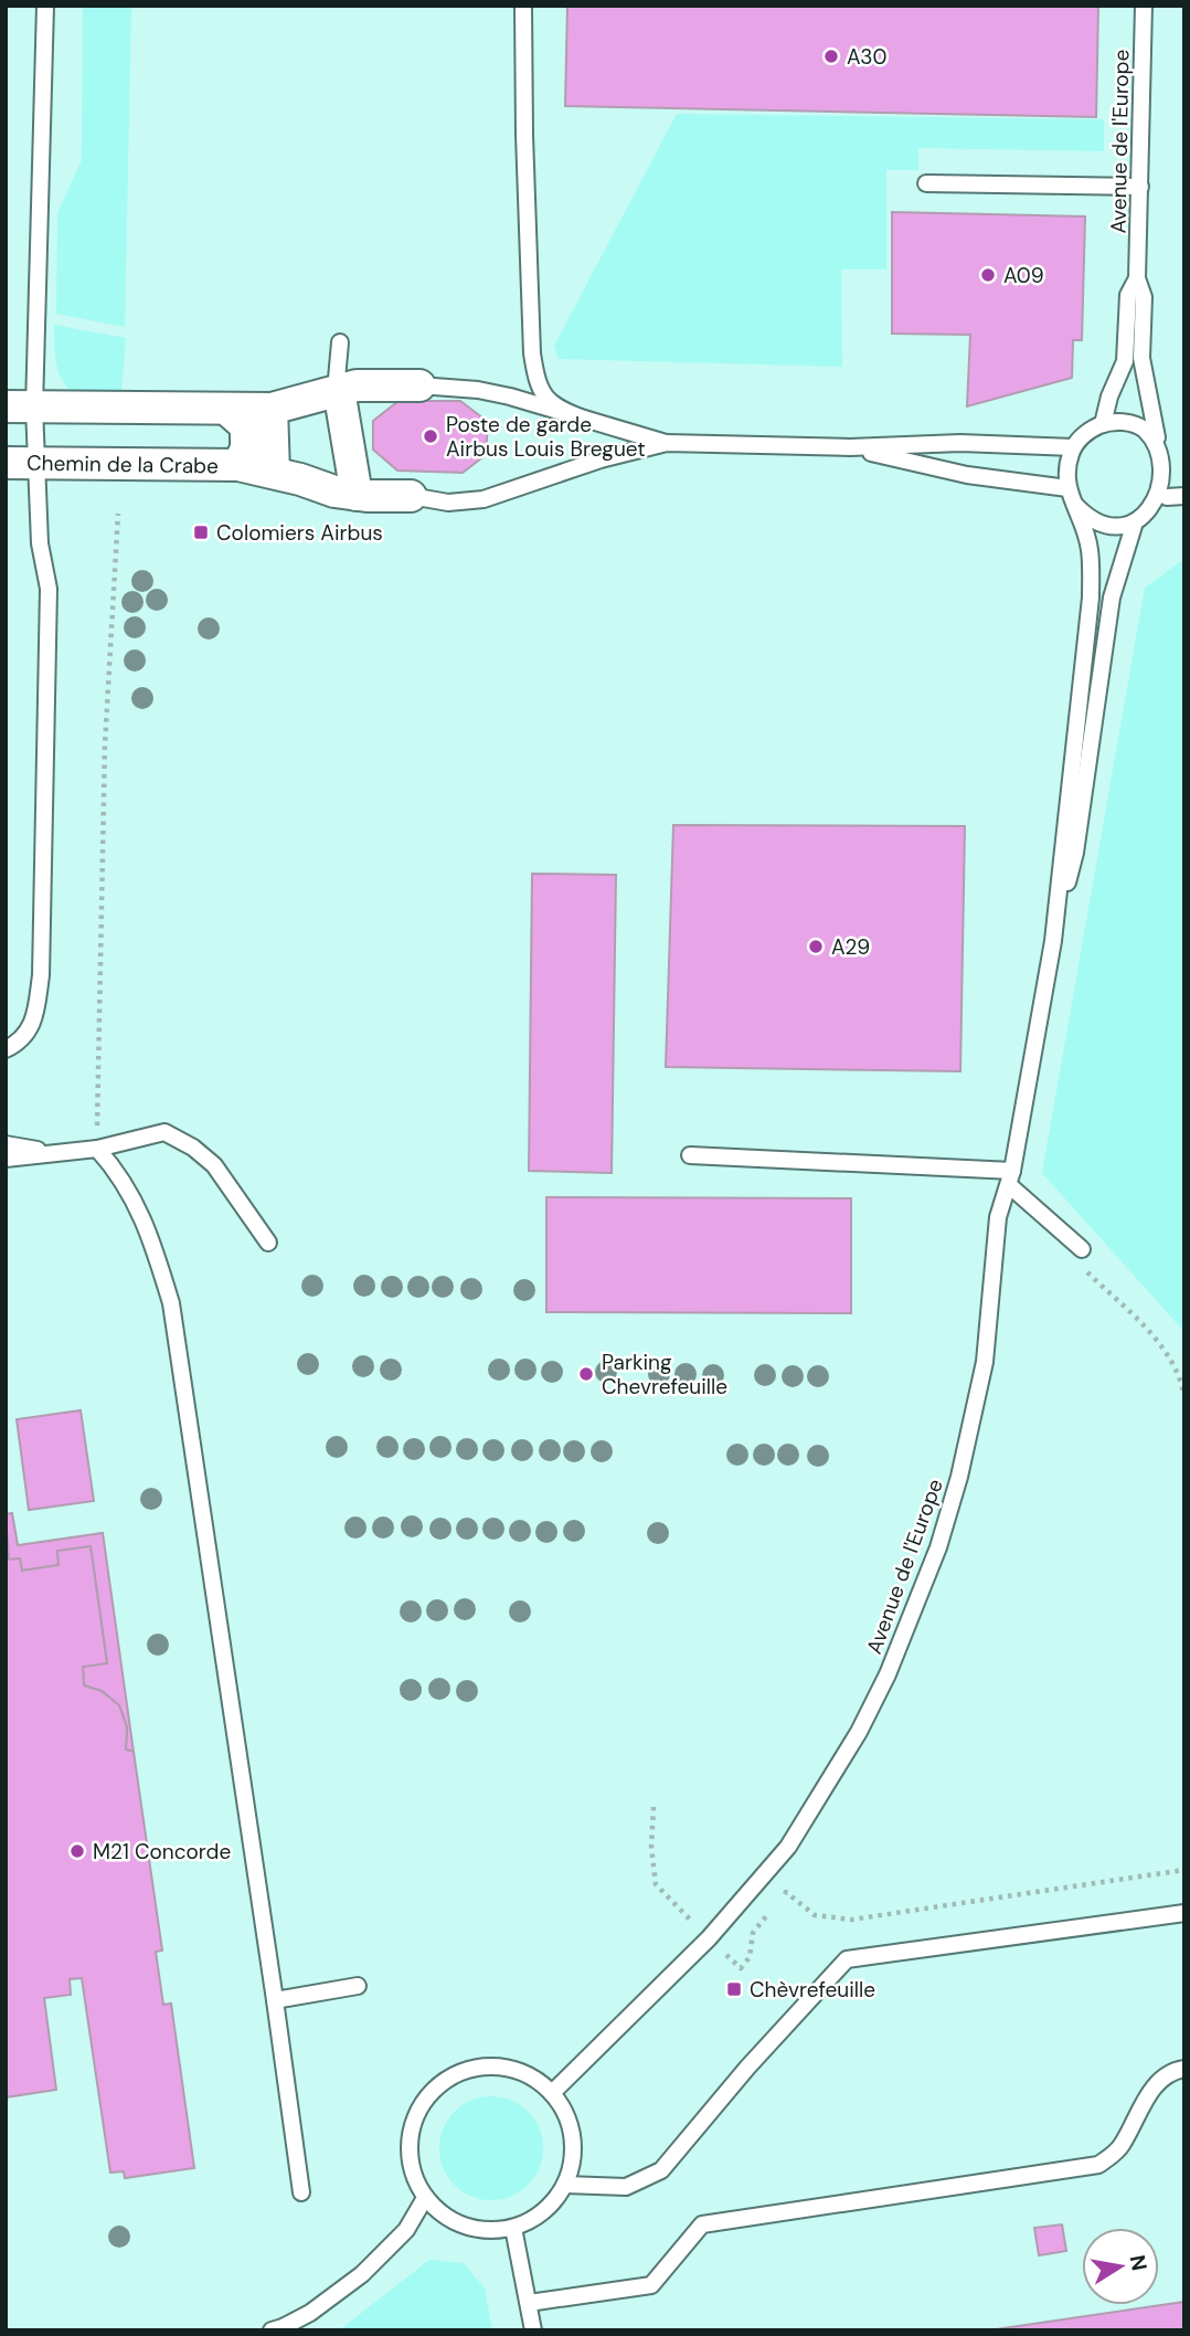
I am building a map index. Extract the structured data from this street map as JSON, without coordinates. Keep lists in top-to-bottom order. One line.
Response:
{"streets":{"street":["Chemin de la Crabe"],"lane":["Avenue de l'Europe"]},"places":{"other":["A30","A09","Poste de garde Airbus Louis Breguet","A29","Parking Chevrefeuille","M21 Concorde"],"transit":["Colomiers Airbus","Chèvrefeuille"]},"north":"right"}
